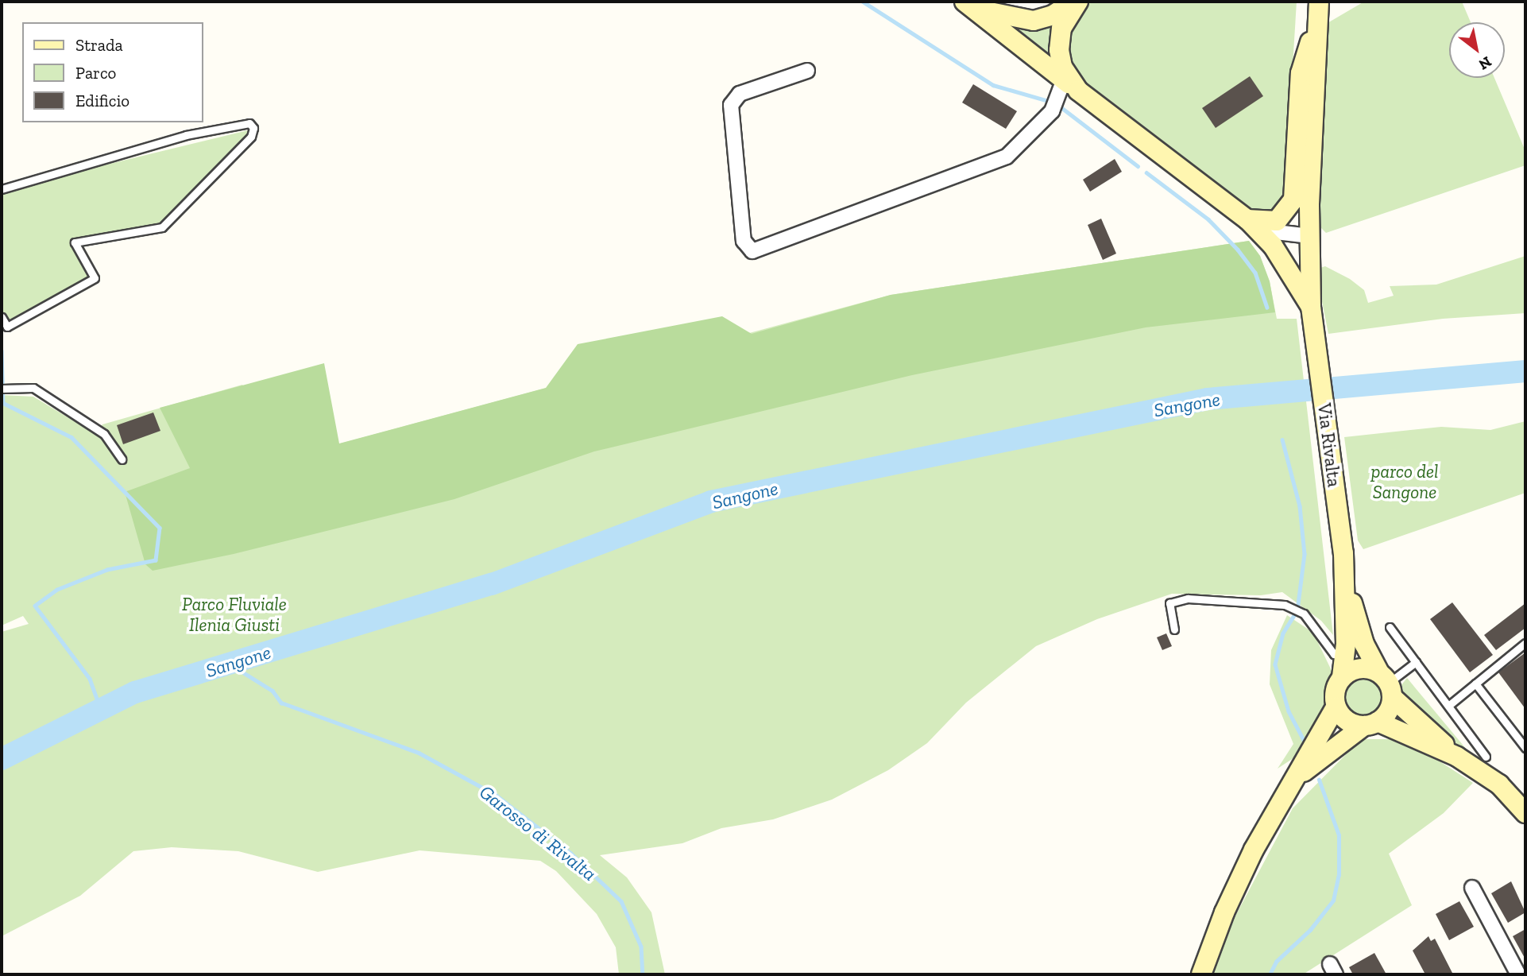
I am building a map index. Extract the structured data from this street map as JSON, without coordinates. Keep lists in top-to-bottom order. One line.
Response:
{"streets":{"main road":["Via Rivalta"]},"water":["Sangone","Garosso di Rivalta"],"parks":["parco del Sangone","Parco Fluviale Ilenia Giusti"],"legend":["Strada","Parco","Edificio"],"north":"bottom right"}
